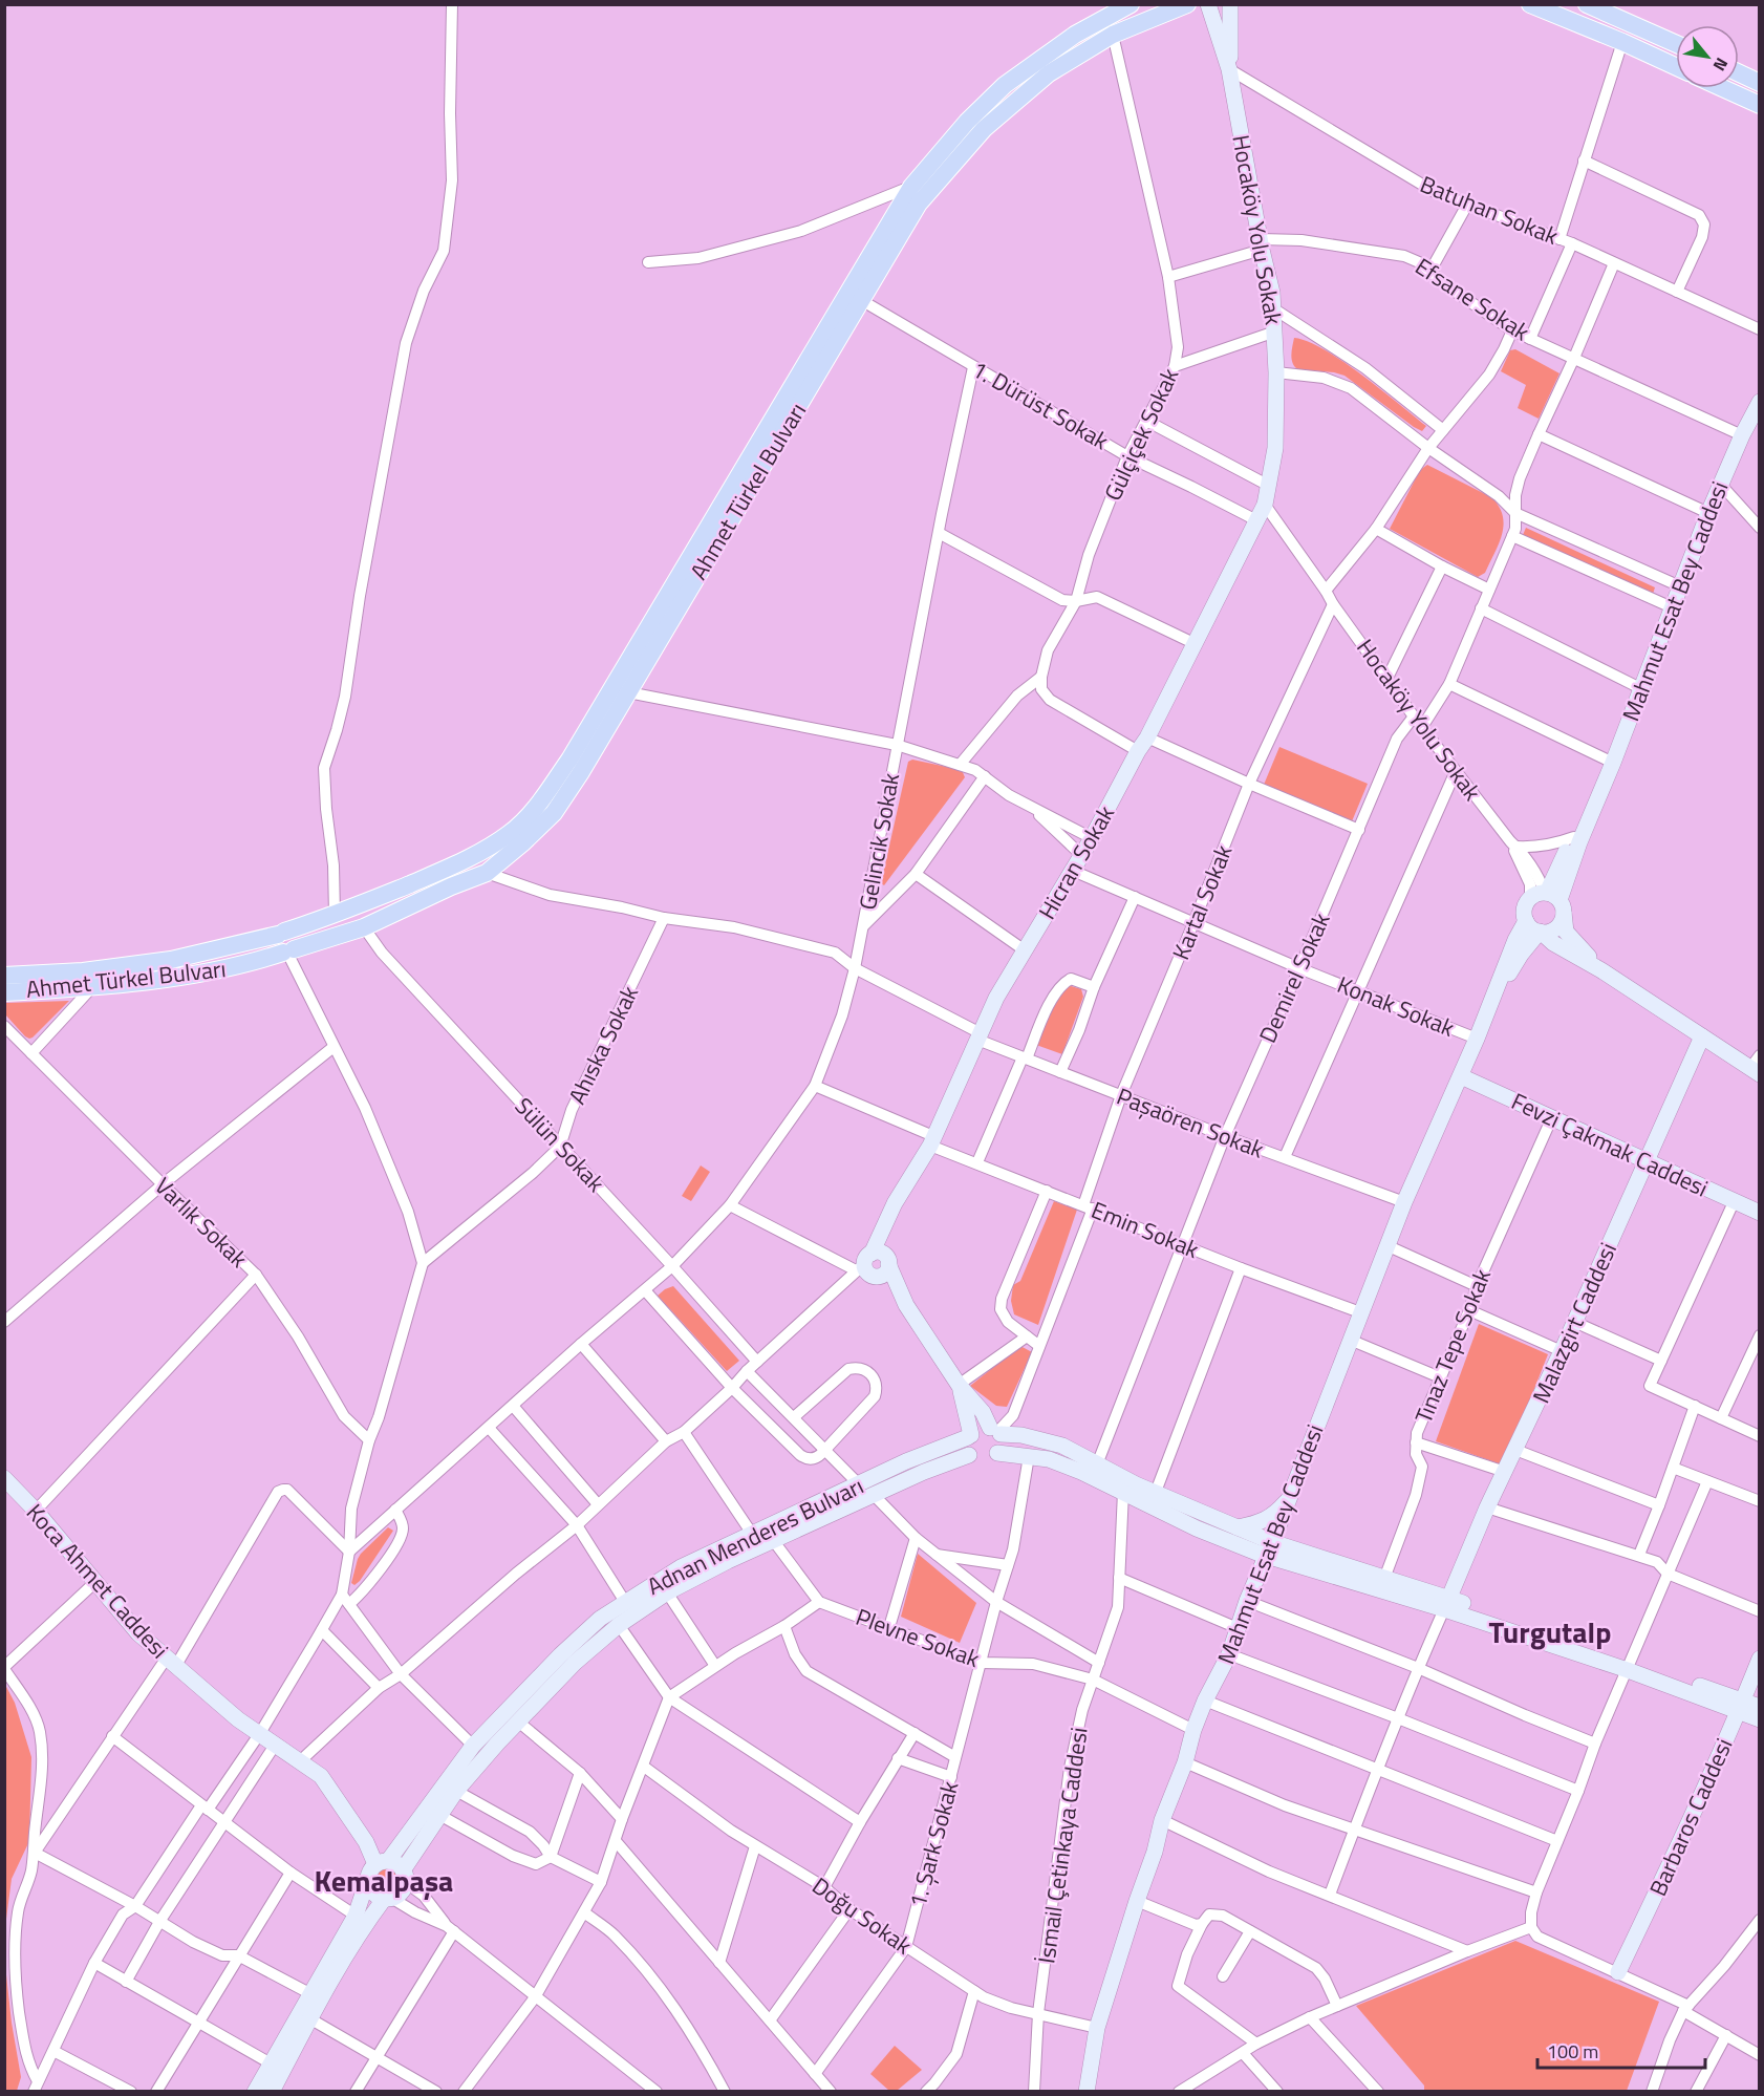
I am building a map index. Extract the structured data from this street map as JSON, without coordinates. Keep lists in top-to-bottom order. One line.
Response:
{"streets":{"main road":["Hocaköy Yolu Sokak","Ahmet Türkel Bulvarı","Mahmut Esat Bey Caddesi","Hicran Sokak","Fevzi Çakmak Caddesi","Malazgirt Caddesi","Adnan Menderes Bulvarı","Koca Ahmet Caddesi","Barbaros Caddesi"],"street":["Batuhan Sokak","Efsane Sokak","1. Dürüst Sokak","Gülçiçek Sokak","Gelincik Sokak","Kartal Sokak","Demirel Sokak","Konak Sokak","Ahıska Sokak","Paşaören Sokak","Sülün Sokak","Varlık Sokak","Emin Sokak","Tınaz Tepe Sokak","Plevne Sokak","1. Şark Sokak","İsmail Çetinkaya Caddesi","Doğu Sokak"]},"crossings":[["Batuhan Sokak","Hocaköy Yolu Sokak"],["Hocaköy Yolu Sokak","Efsane Sokak"],["Hocaköy Yolu Sokak","1. Dürüst Sokak"],["Hocaköy Yolu Sokak","Hicran Sokak"],["Hocaköy Yolu Sokak","Kartal Sokak"],["Hocaköy Yolu Sokak","Demirel Sokak"],["Efsane Sokak","Gülçiçek Sokak"],["Efsane Sokak","Mahmut Esat Bey Caddesi"],["1. Dürüst Sokak","Gülçiçek Sokak"],["1. Dürüst Sokak","Ahmet Türkel Bulvarı"],["1. Dürüst Sokak","Gelincik Sokak"],["1. Dürüst Sokak","Hicran Sokak"],["Gülçiçek Sokak","Ahmet Türkel Bulvarı"],["Ahmet Türkel Bulvarı","Paşaören Sokak"],["Ahmet Türkel Bulvarı","Sülün Sokak"],["Mahmut Esat Bey Caddesi","Konak Sokak"],["Mahmut Esat Bey Caddesi","Paşaören Sokak"],["Mahmut Esat Bey Caddesi","Fevzi Çakmak Caddesi"],["Mahmut Esat Bey Caddesi","Emin Sokak"],["Mahmut Esat Bey Caddesi","Plevne Sokak"],["Mahmut Esat Bey Caddesi","Doğu Sokak"],["Gelincik Sokak","Paşaören Sokak"],["Gelincik Sokak","Sülün Sokak"],["Gelincik Sokak","Emin Sokak"],["Hicran Sokak","Konak Sokak"],["Hicran Sokak","Paşaören Sokak"],["Hicran Sokak","Emin Sokak"],["Kartal Sokak","Konak Sokak"],["Kartal Sokak","Paşaören Sokak"],["Kartal Sokak","Emin Sokak"],["Kartal Sokak","Adnan Menderes Bulvarı"],["Demirel Sokak","Konak Sokak"],["Demirel Sokak","Paşaören Sokak"],["Demirel Sokak","Emin Sokak"],["Ahıska Sokak","Paşaören Sokak"],["Ahıska Sokak","Sülün Sokak"],["Fevzi Çakmak Caddesi","Malazgirt Caddesi"],["Fevzi Çakmak Caddesi","Tınaz Tepe Sokak"],["Adnan Menderes Bulvarı","Koca Ahmet Caddesi"],["Plevne Sokak","1. Şark Sokak"],["Plevne Sokak","İsmail Çetinkaya Caddesi"],["1. Şark Sokak","Doğu Sokak"],["İsmail Çetinkaya Caddesi","Doğu Sokak"]],"districts":["Turgutalp","Kemalpaşa"],"scale_bar":"100 m","north":"bottom right"}
